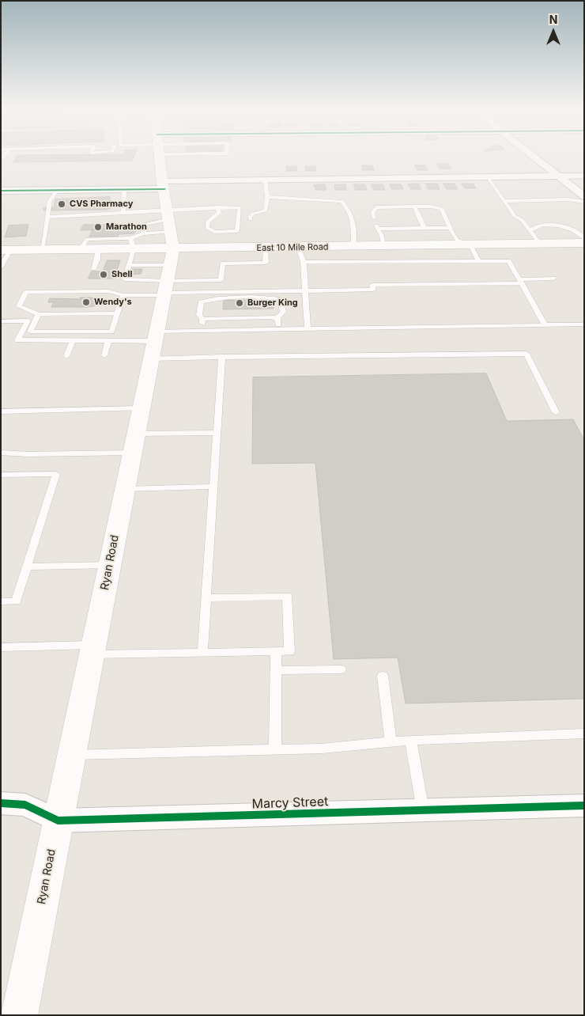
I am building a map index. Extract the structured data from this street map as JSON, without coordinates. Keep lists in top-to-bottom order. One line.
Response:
{"streets":{"main road":["East 10 Mile Road","Ryan Road"],"street":["Marcy Street"]},"crossings":[["East 10 Mile Road","Ryan Road"],["Ryan Road","Marcy Street"]],"places":["CVS Pharmacy","Marathon","Shell","Wendy's","Burger King"],"north":"top"}
